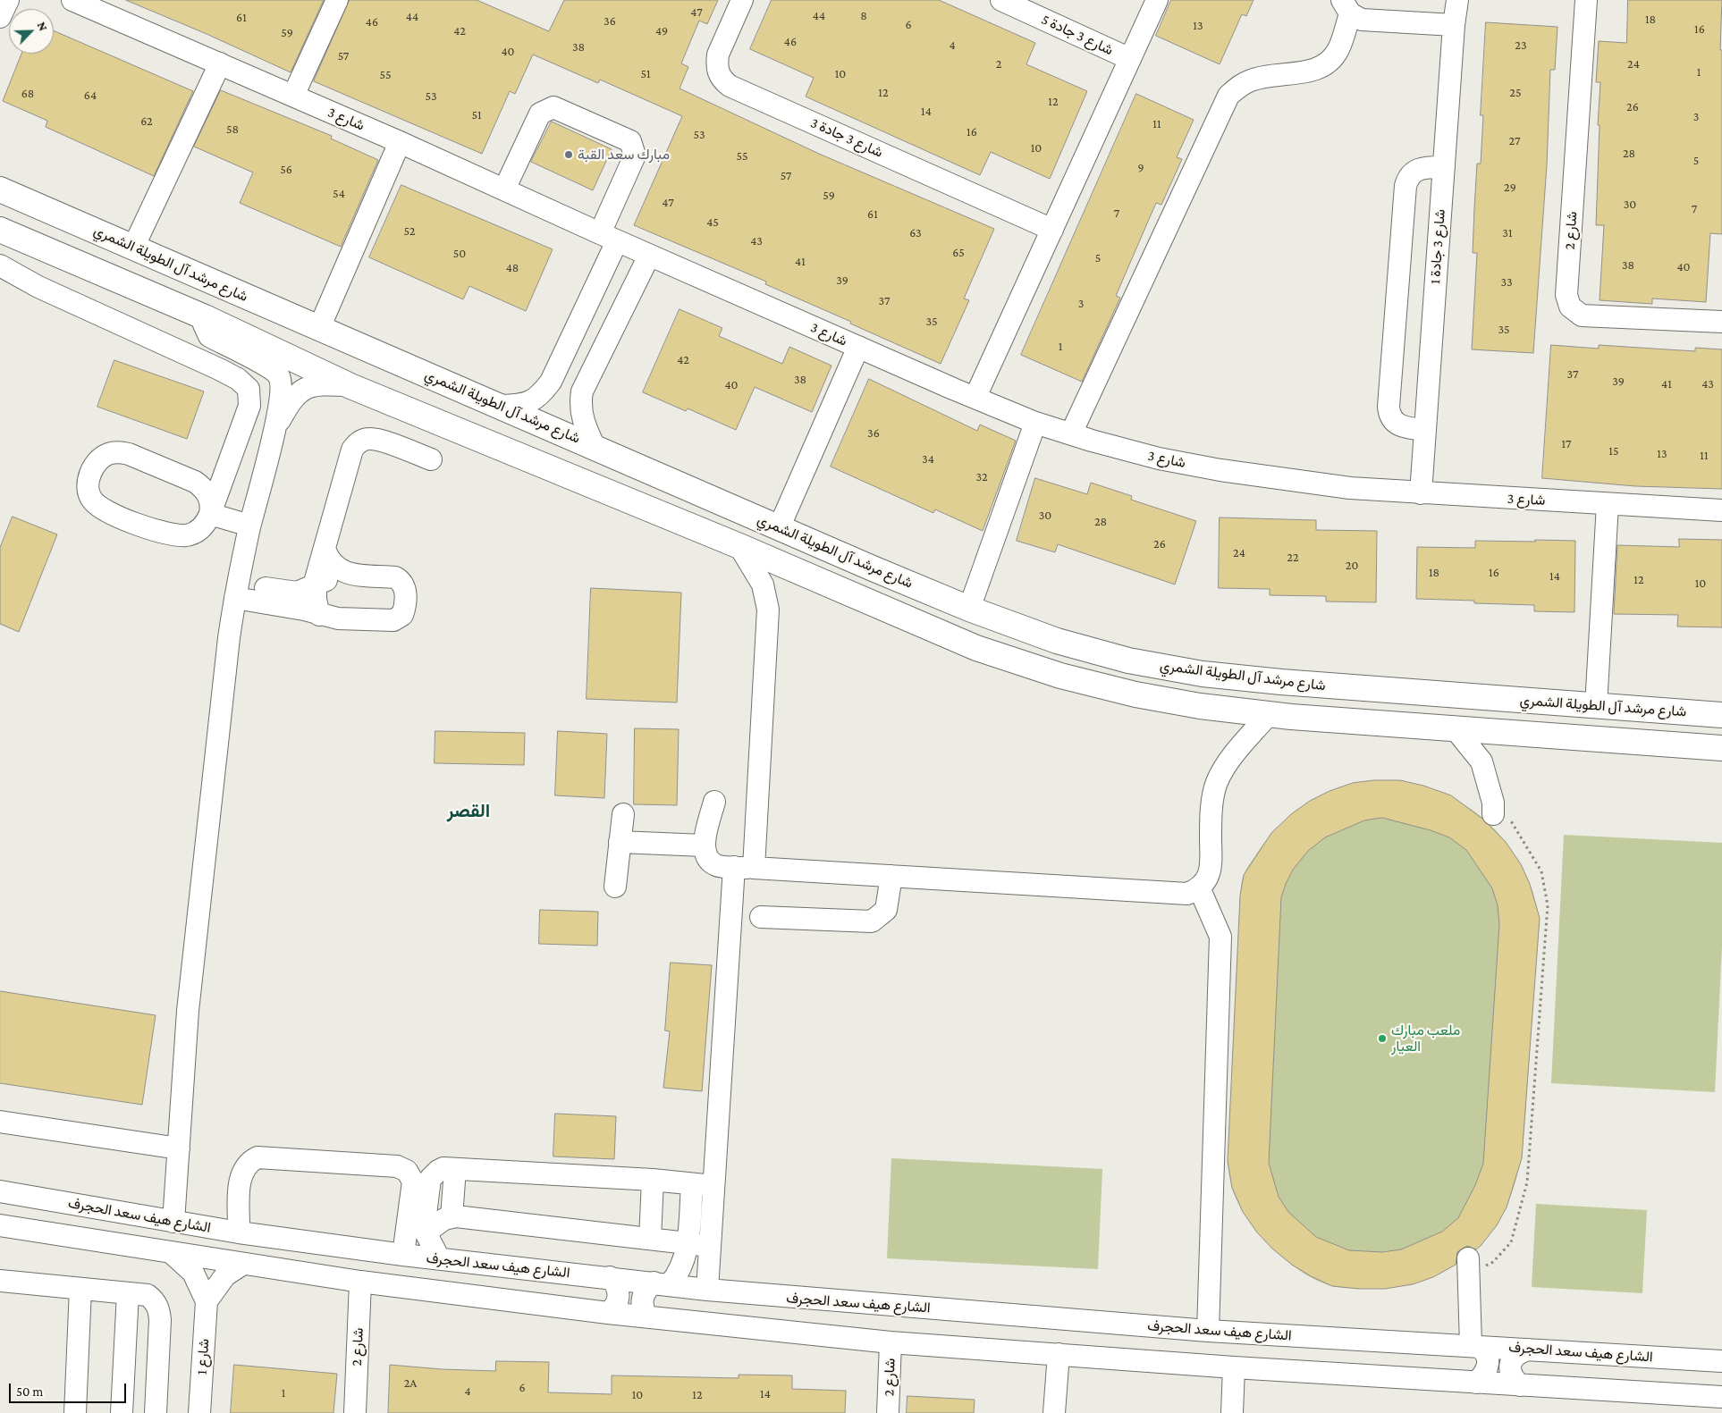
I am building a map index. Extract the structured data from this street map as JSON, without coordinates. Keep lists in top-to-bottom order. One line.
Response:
{"streets":{"main road":["شارع مرشد آل الطويلة الشمري"],"street":["شارع 3 جادة 5","شارع 3","شارع 3 جادة 3","شارع 2","شارع 3 جادة 1","الشارع هيف سعد الحجرف","شارع 1"]},"crossings":[["شارع 3","شارع 3 جادة 1"]],"districts":["القصر"],"places":["مبارك سعد القبة","ملعب مبارك العيار"],"house_numbers":["47","44","8","44","61","18","36","46","6","13","16","42","49","59","46","4","23","38","40","57","2","24","1","51","10","55","12","25","68","64","53","12","26","14","51","3","62","11","58","16","53","27","10","28","55","5","9","56","57","29","54","59","47","30","7","7","61","45","52","63","31","43","65","50","5","41","38","40","48","39","33","37","3","35","35","1","42","37","38","39","41","43","40","36","17","15","13","11","34","32","30","28","26","24","22","20","18","16","14","12","10","2A","6","4","1","14","10","12"],"scale_bar":"50 m","north":"top right"}
